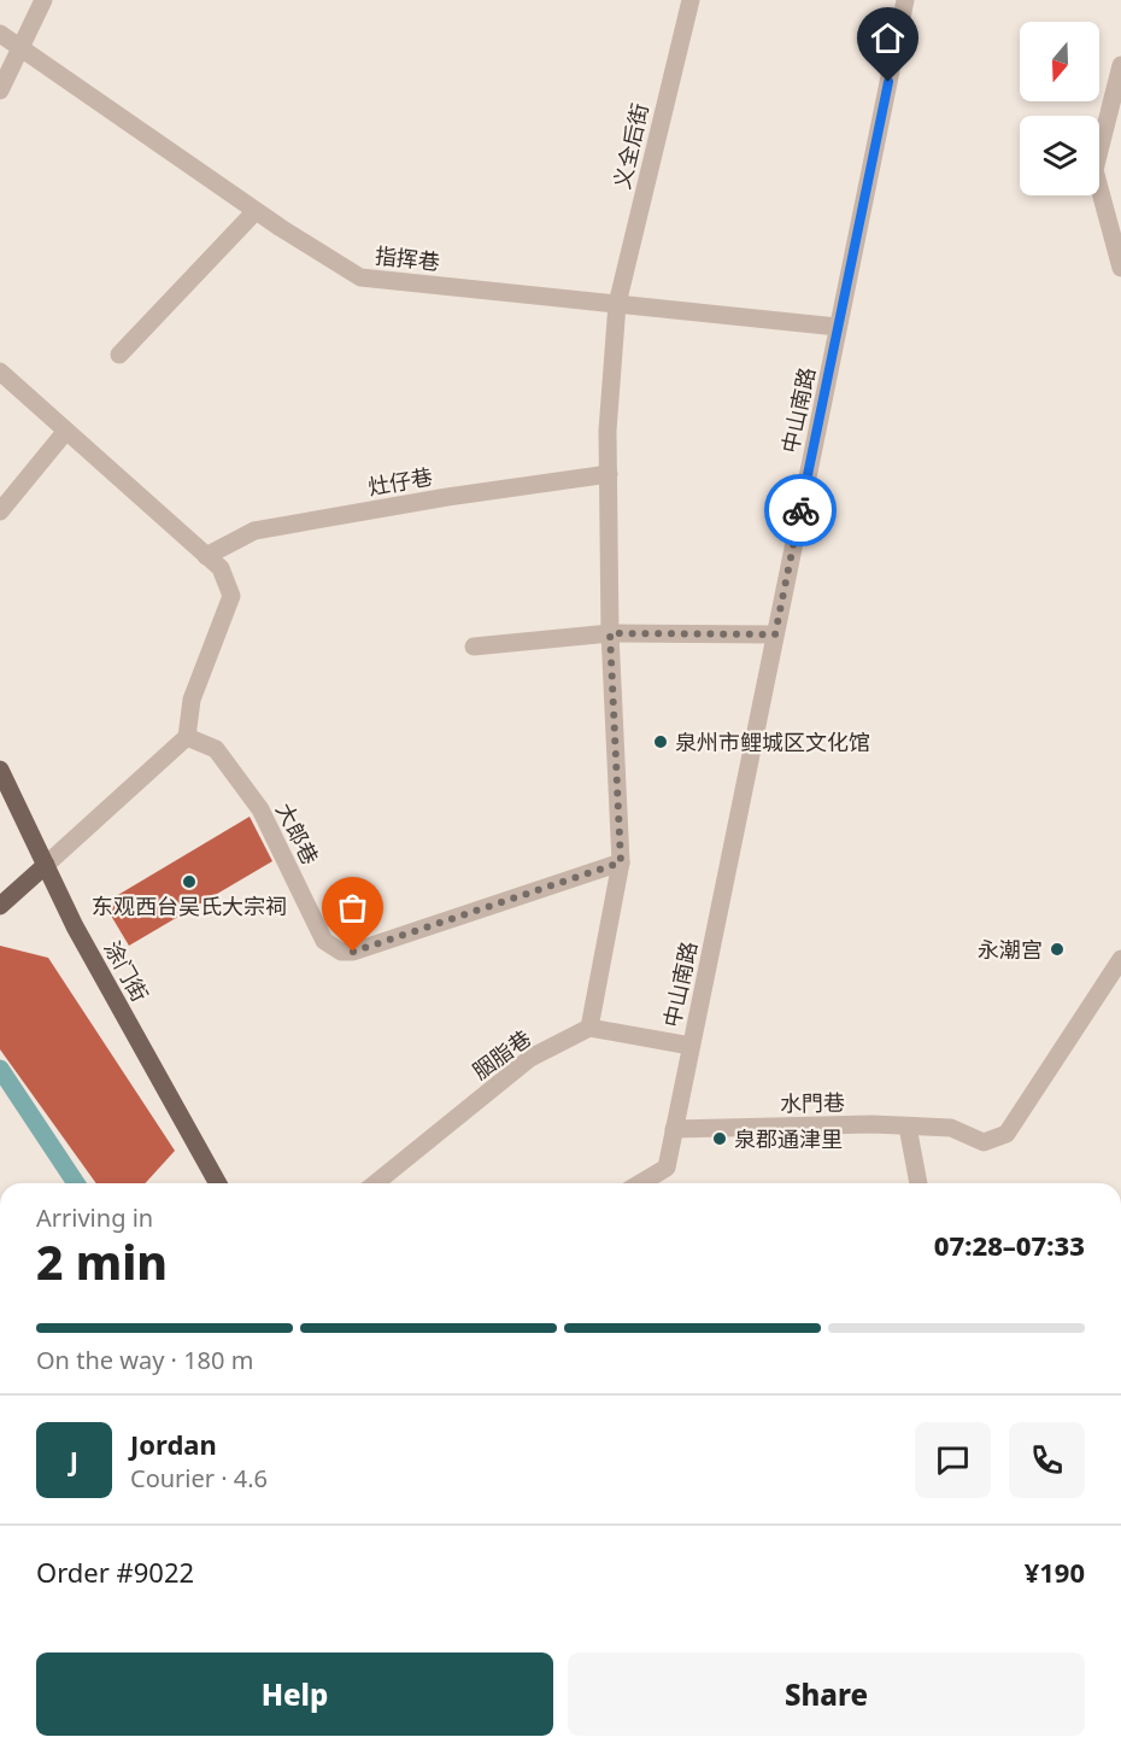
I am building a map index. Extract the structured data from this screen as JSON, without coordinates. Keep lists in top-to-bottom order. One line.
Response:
{"streets":{"main road":["涂门街"],"street":["义全后街","指挥巷","中山南路","灶仔巷","大郎巷","胭脂巷","水門巷"]},"crossings":[["义全后街","指挥巷"],["义全后街","灶仔巷"],["义全后街","大郎巷"],["义全后街","胭脂巷"],["指挥巷","中山南路"],["中山南路","水門巷"]],"places":["泉州市鲤城区文化馆","东观西台吴氏大宗祠","永潮宫","泉郡通津里"],"north":"bottom","page":{"heading":["2 min","Arriving in","07:28–07:33"],"panel":["Jordan","Courier · 4.6","Order #9022","¥190"],"bar":"On the way · 180 m","round":"J","buttons":["Help","Share"]}}
